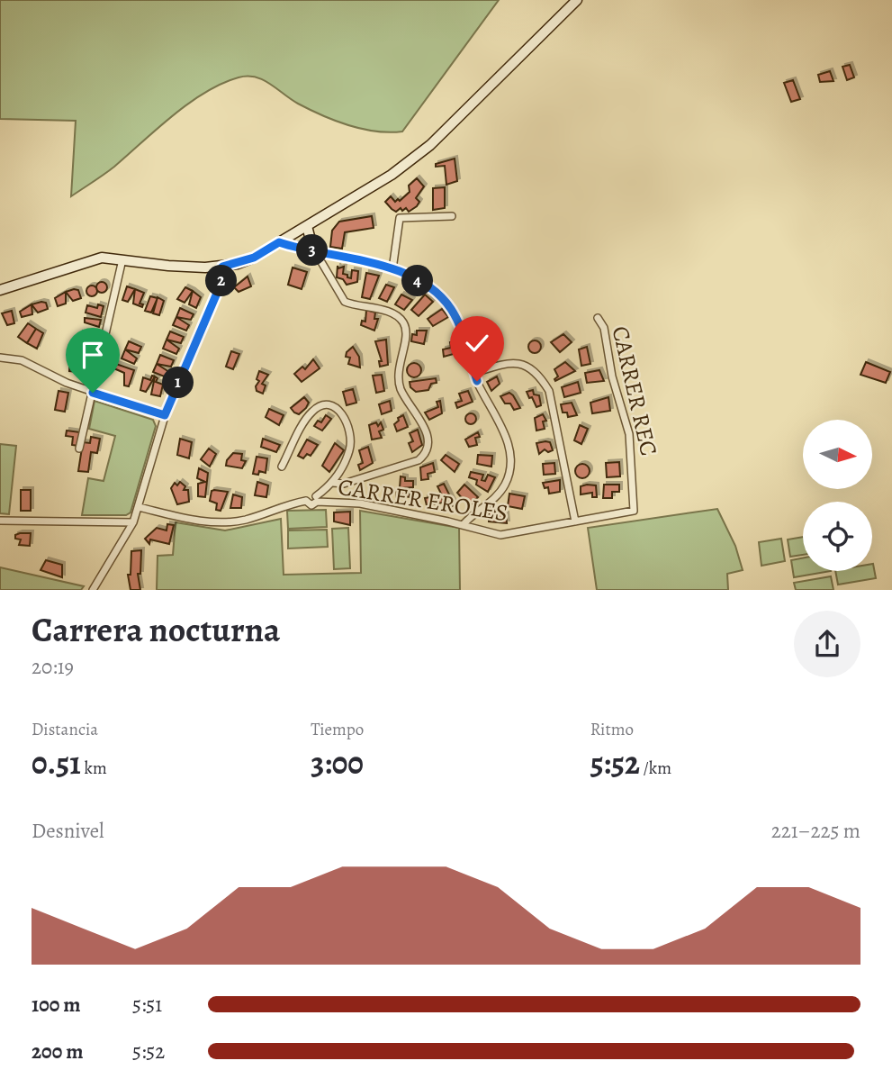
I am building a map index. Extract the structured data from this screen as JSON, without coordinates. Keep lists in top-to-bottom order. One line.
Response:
{"streets":{"street":["CARRER REC","CARRER EROLES"]},"crossings":[["CARRER REC","CARRER EROLES"]],"north":"right","page":{"pins":["3","2","4","1"],"heading":["Carrera nocturna","20:19"],"stats":[["Distancia","0.51 km"],["Tiempo","3:00"],["Ritmo","5:52 /km"]],"chart":["Desnivel","221–225 m"],"list":[{"name":"100 m","note":"5:51"},{"name":"200 m","note":"5:52"}]}}
